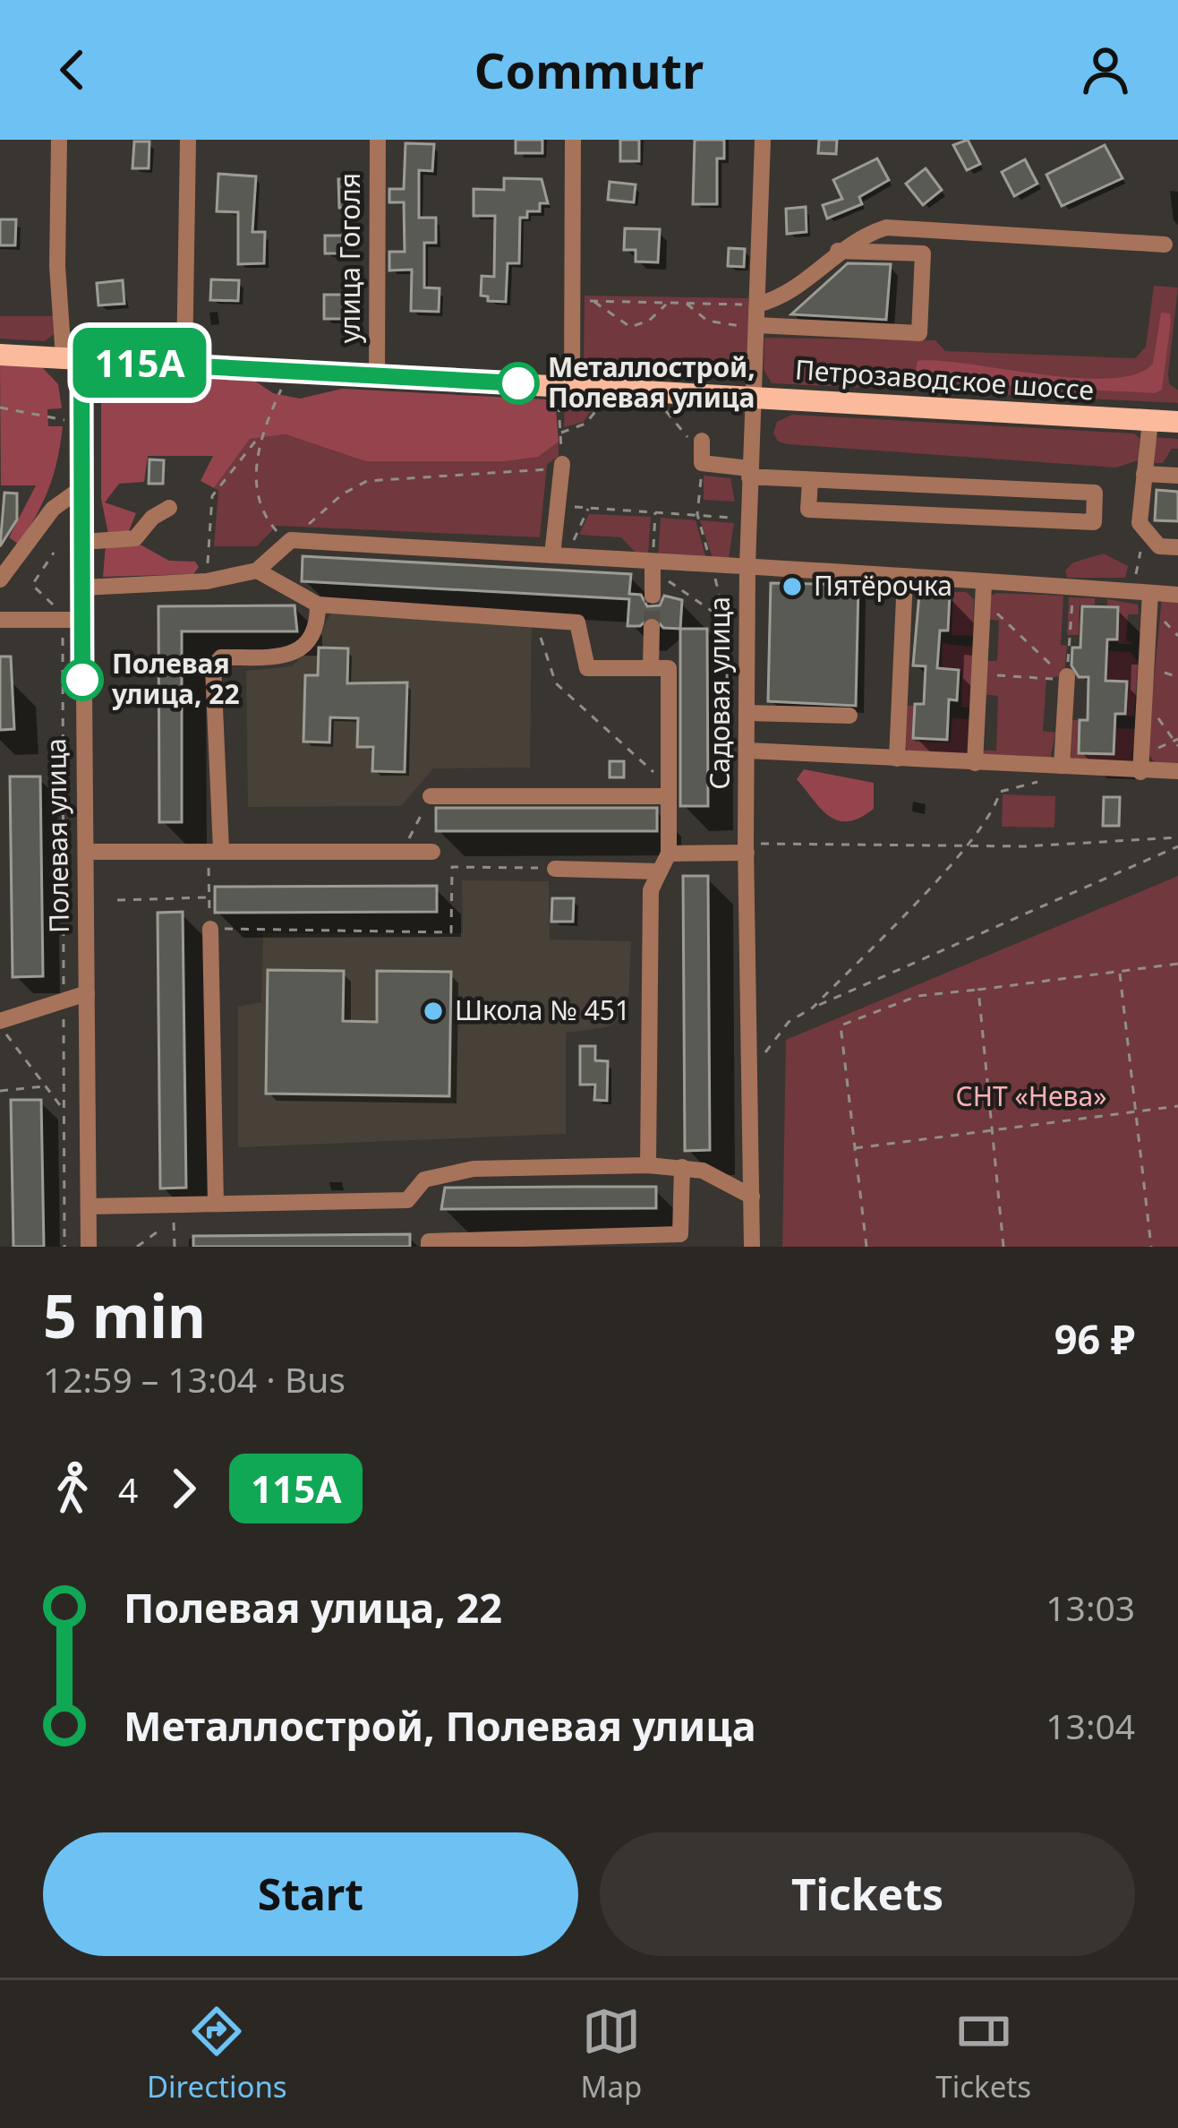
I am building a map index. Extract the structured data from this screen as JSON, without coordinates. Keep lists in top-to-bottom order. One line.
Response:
{"streets":{"main road":["Петрозаводское шоссе"],"street":["улица Гоголя","Садовая улица","Полевая улица"]},"crossings":[["улица Гоголя","Петрозаводское шоссе"],["Петрозаводское шоссе","Садовая улица"],["Петрозаводское шоссе","Полевая улица"]],"parks":["СНТ «Нева»"],"places":["Металлострой, Полевая улица","Пятёрочка","Полевая улица, 22","Школа № 451"],"lines":["bus line 115А"],"page":{"header":"Commutr","on_map":"115А","heading":["5 min","12:59 – 13:04 · Bus","96 ₽"],"legs":["4","115А"],"list":[{"name":"Полевая улица, 22","value":"13:03"},{"name":"Металлострой, Полевая улица","value":"13:04"}],"buttons":["Start","Tickets"],"tabs":["Directions","Map","Tickets"]}}
